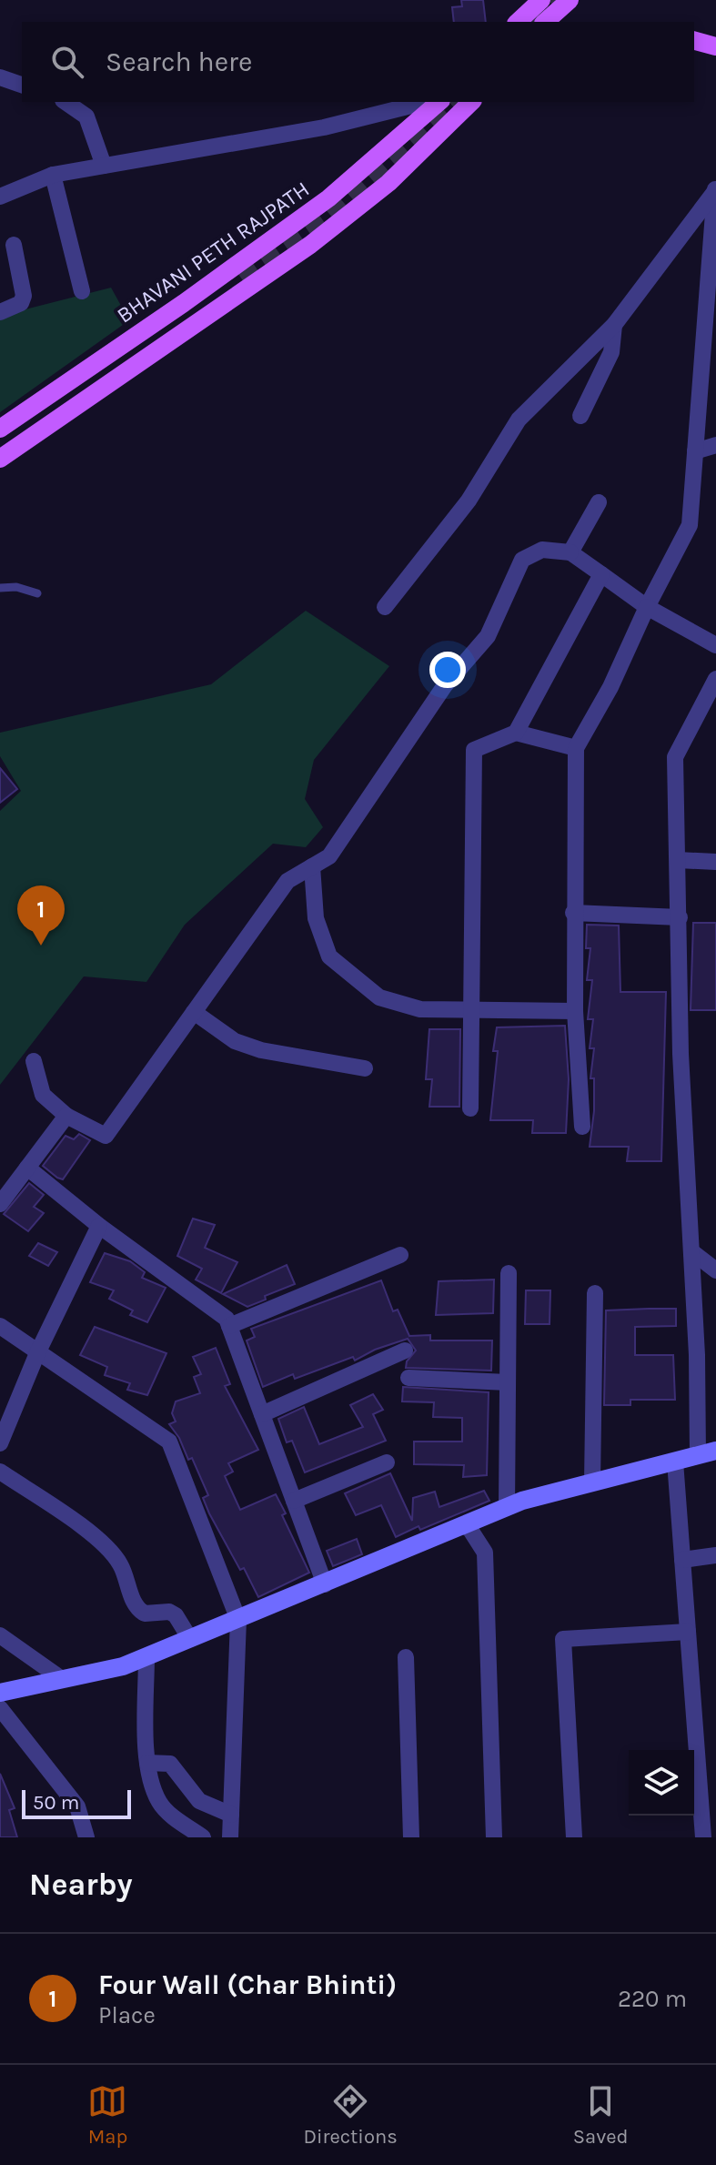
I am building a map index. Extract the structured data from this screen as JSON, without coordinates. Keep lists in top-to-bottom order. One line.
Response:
{"streets":{"main road":["BHAVANI PETH RAJPATH"]},"scale_bar":"50 m","page":{"search":"Search here","pins":"1","scale":"50 m","heading":"Nearby","list":[{"mark":"1","name":"Four Wall (Char Bhinti)","note":"Place","value":"220 m"}],"nav":["Map","Directions","Saved"]}}
